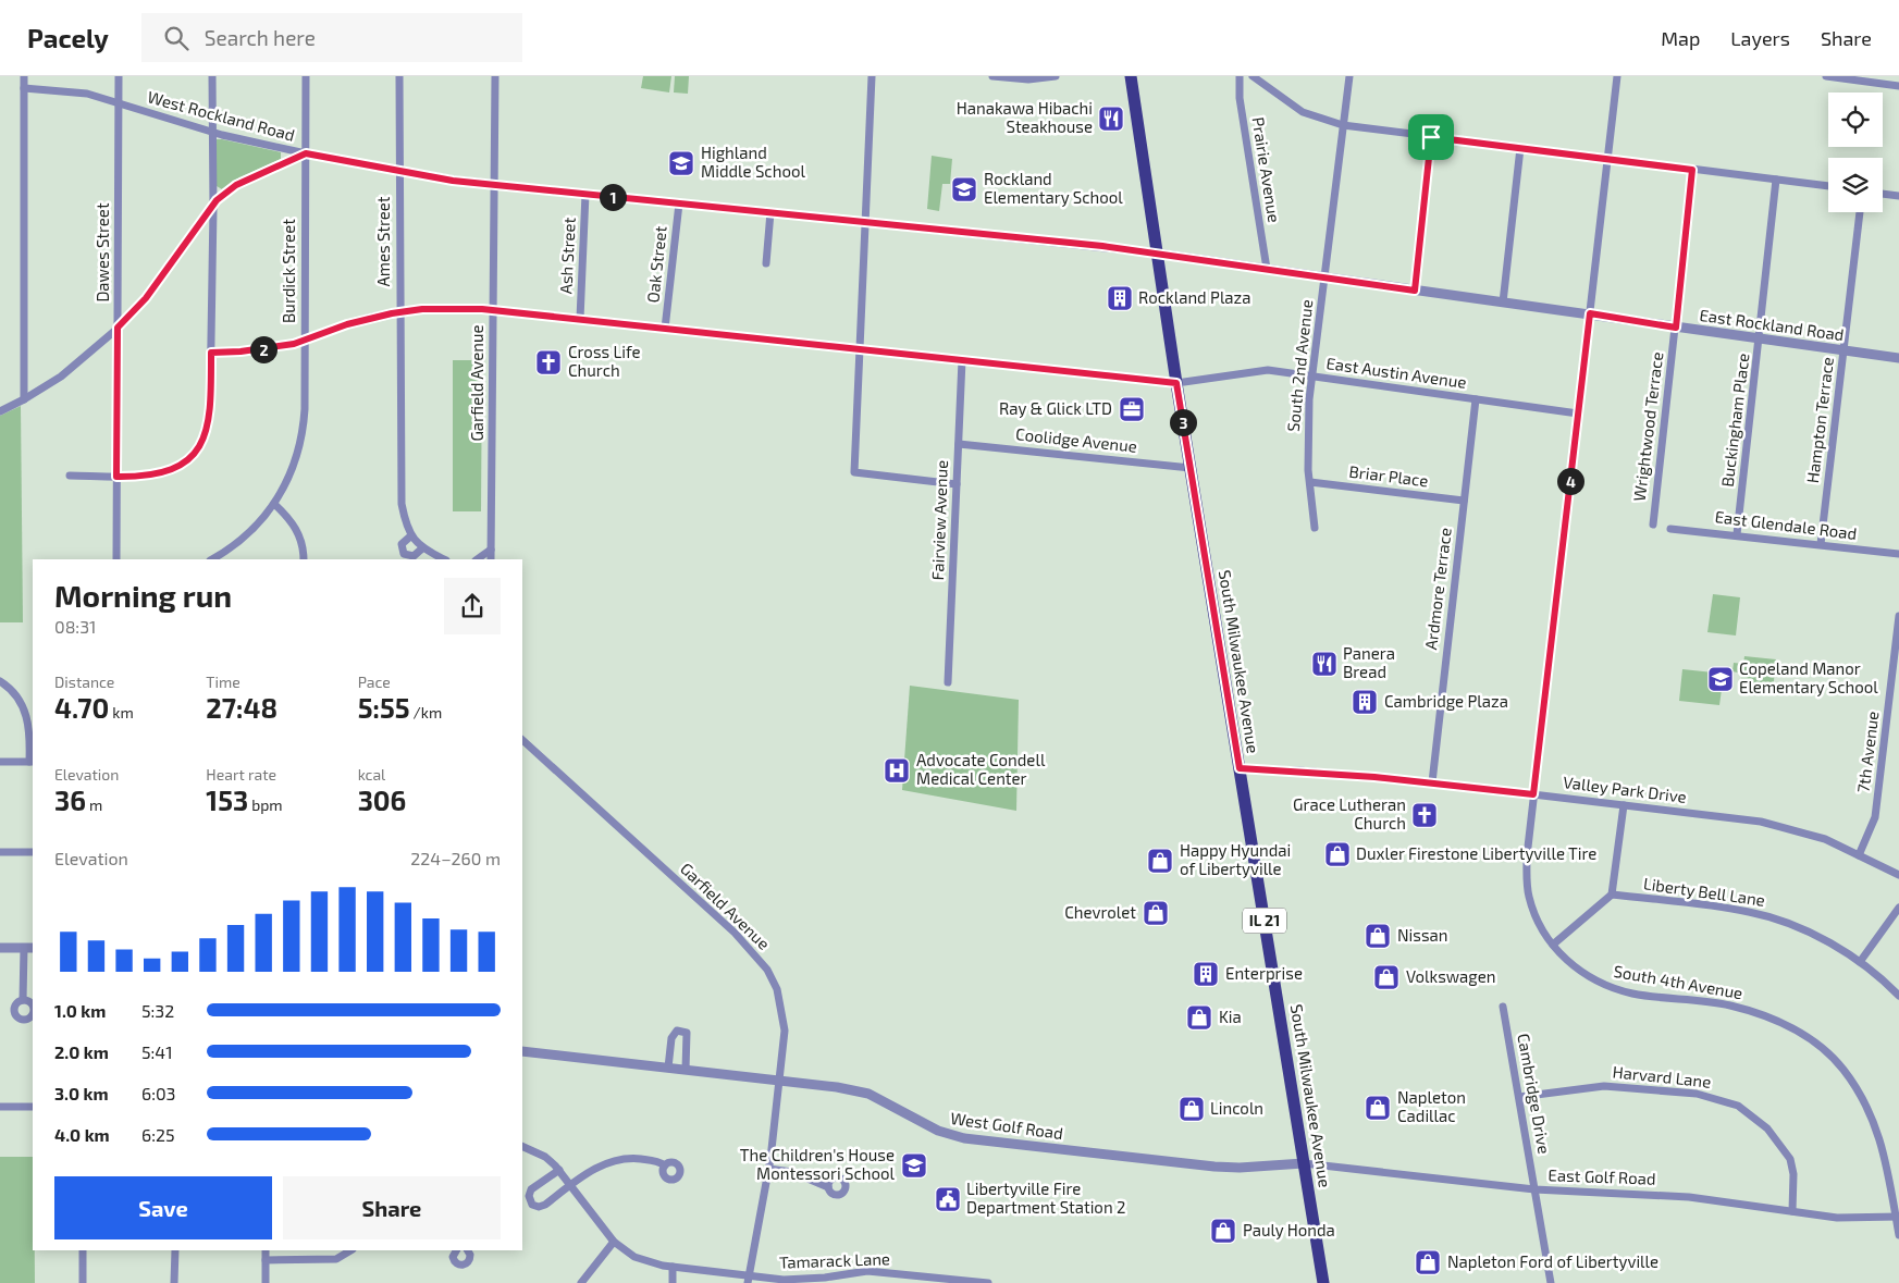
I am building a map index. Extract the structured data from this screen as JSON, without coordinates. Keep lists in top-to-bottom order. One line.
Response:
{"streets":{"main road":["South Milwaukee Avenue","IL 21"],"street":["West Rockland Road","Prairie Avenue","Ames Street","Dawes Street","Ash Street","Oak Street","Burdick Street","East Rockland Road","South 2nd Avenue","East Austin Avenue","Garfield Avenue","Buckingham Place","Hampton Terrace","Wrightwood Terrace","Coolidge Avenue","Briar Place","Fairview Avenue","East Glendale Road","Ardmore Terrace","7th Avenue","Valley Park Drive","Liberty Bell Lane","South 4th Avenue","Harvard Lane","Cambridge Drive","West Golf Road","East Golf Road","Tamarack Lane"]},"crossings":[["West Rockland Road","Ames Street"],["West Rockland Road","Dawes Street"],["West Rockland Road","Ash Street"],["West Rockland Road","Oak Street"],["West Rockland Road","Burdick Street"],["West Rockland Road","East Rockland Road"],["West Rockland Road","Garfield Avenue"],["West Rockland Road","South Milwaukee Avenue"],["Prairie Avenue","East Rockland Road"],["Ames Street","East Austin Avenue"],["Ash Street","East Austin Avenue"],["Oak Street","East Austin Avenue"],["Burdick Street","East Austin Avenue"],["East Rockland Road","South 2nd Avenue"],["East Rockland Road","Buckingham Place"],["East Rockland Road","Hampton Terrace"],["East Rockland Road","Wrightwood Terrace"],["East Rockland Road","South Milwaukee Avenue"],["East Rockland Road","South 4th Avenue"],["South 2nd Avenue","East Austin Avenue"],["South 2nd Avenue","Briar Place"],["East Austin Avenue","Garfield Avenue"],["East Austin Avenue","Fairview Avenue"],["East Austin Avenue","Ardmore Terrace"],["East Austin Avenue","South Milwaukee Avenue"],["East Austin Avenue","South 4th Avenue"],["Garfield Avenue","West Golf Road"],["Garfield Avenue","Tamarack Lane"],["Buckingham Place","East Glendale Road"],["Hampton Terrace","East Glendale Road"],["Coolidge Avenue","Fairview Avenue"],["Coolidge Avenue","South Milwaukee Avenue"],["Briar Place","Ardmore Terrace"],["Ardmore Terrace","Valley Park Drive"],["South Milwaukee Avenue","Valley Park Drive"],["South Milwaukee Avenue","West Golf Road"],["South Milwaukee Avenue","East Golf Road"],["7th Avenue","Valley Park Drive"],["Valley Park Drive","South 4th Avenue"],["South 4th Avenue","East Golf Road"],["Harvard Lane","Cambridge Drive"],["Harvard Lane","East Golf Road"],["Cambridge Drive","East Golf Road"],["West Golf Road","East Golf Road"]],"places":{"restaurant":["Hanakawa Hibachi Steakhouse","Panera Bread"],"school or university":["Highland Middle School","Rockland Elementary School","Copeland Manor Elementary School","The Children's House Montessori School"],"building":["Rockland Plaza","Cambridge Plaza","Enterprise"],"church":["Cross Life Church","Grace Lutheran Church"],"office":["Ray & Glick LTD"],"hospital":["Advocate Condell Medical Center"],"shop":["Duxler Firestone Libertyville Tire","Happy Hyundai of Libertyville","Chevrolet","Nissan","Volkswagen","Kia","Napleton Cadillac","Lincoln","Pauly Honda","Napleton Ford of Libertyville"],"public building":["Libertyville Fire Department Station 2"]},"page":{"header":"Pacely","search":"Search here","nav":["Map","Layers","Share"],"pins":["1","2","3","4"],"heading":["Morning run","08:31"],"stats":[["Distance","4.70 km"],["Time","27:48"],["Pace","5:55 /km"],["Elevation","36 m"],["Heart rate","153 bpm"],["kcal","306"]],"chart":["Elevation","224–260 m"],"list":[{"name":"1.0 km","note":"5:32"},{"name":"2.0 km","note":"5:41"},{"name":"3.0 km","note":"6:03"},{"name":"4.0 km","note":"6:25"}],"buttons":["Save","Share"]}}
